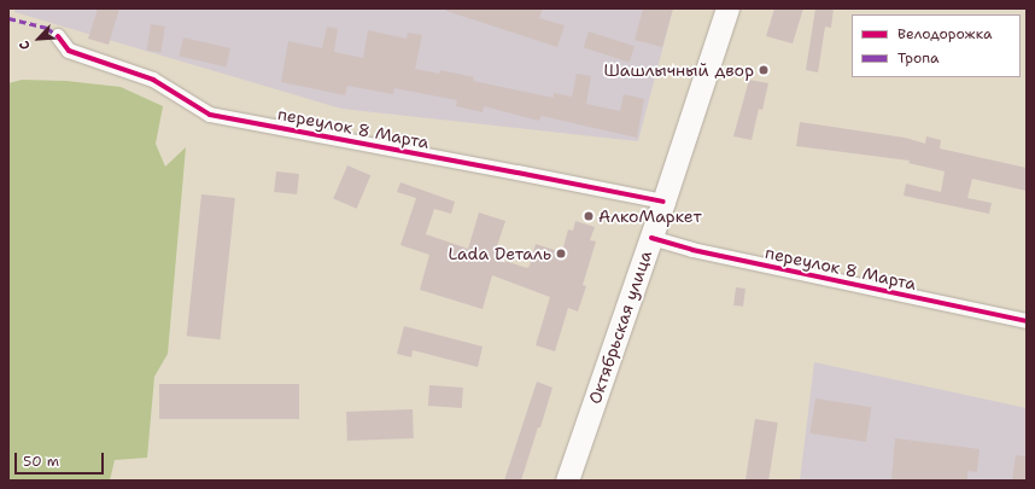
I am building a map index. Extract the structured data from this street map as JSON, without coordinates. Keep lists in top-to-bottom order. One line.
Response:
{"streets":{"main road":["Октябрьская улица"],"street":["переулок 8 Марта"]},"crossings":[["переулок 8 Марта","Октябрьская улица"]],"places":["Шашлычный двор","АлкоМаркет","Lada Dеталь"],"legend":["Велодорожка","Тропа"],"scale_bar":"50 m","north":"bottom left"}
